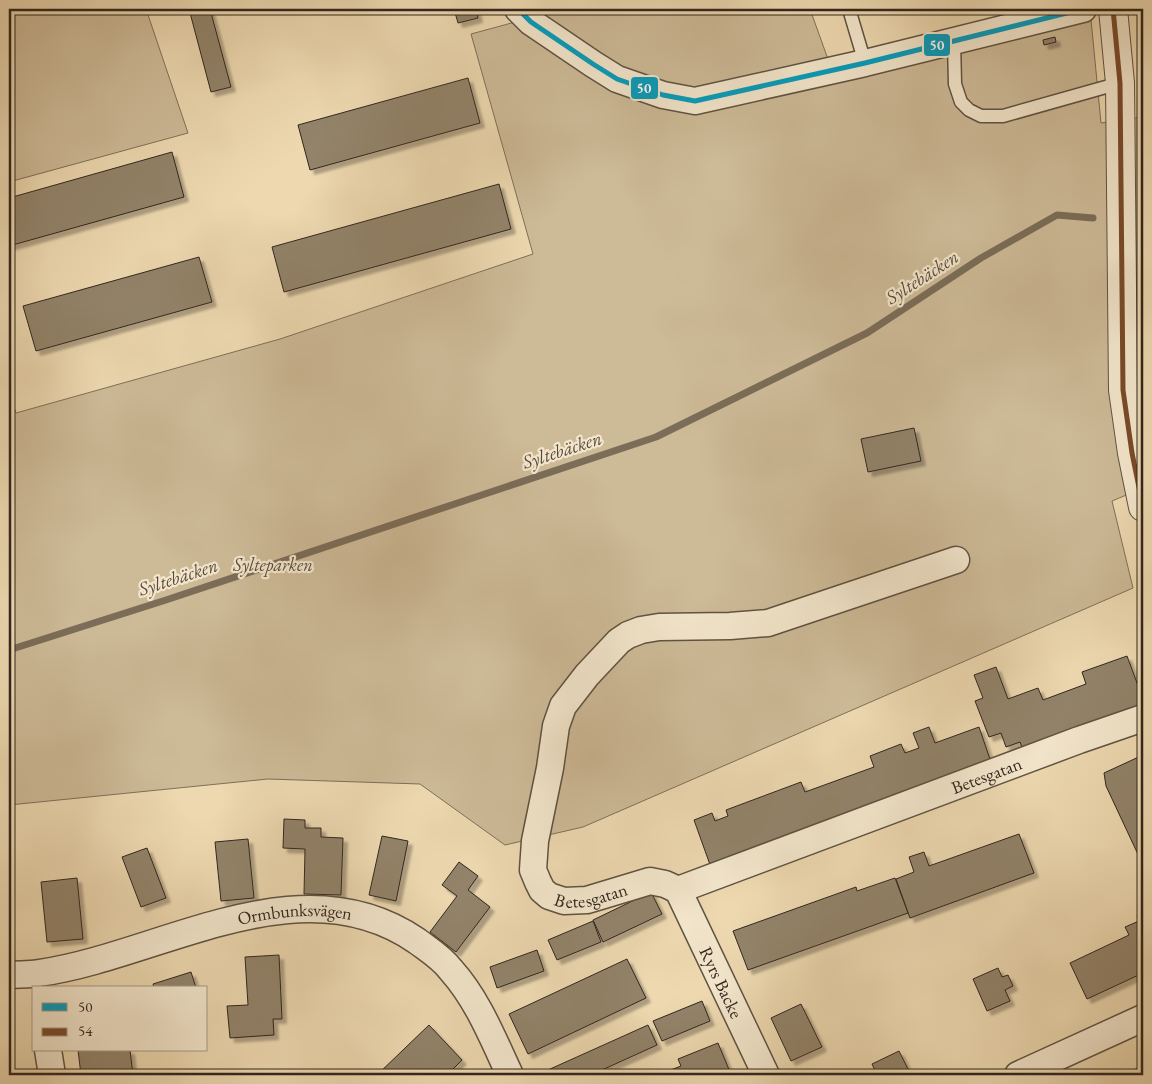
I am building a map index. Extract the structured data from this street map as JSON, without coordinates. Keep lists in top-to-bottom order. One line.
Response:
{"streets":{"street":["Betesgatan","Ormbunksvägen","Ryrs Backe"]},"crossings":[["Betesgatan","Ryrs Backe"]],"water":["Syltebäcken"],"parks":["Sylteparken"],"lines":["transit line 50","transit line 54"],"legend":["50","54"]}
